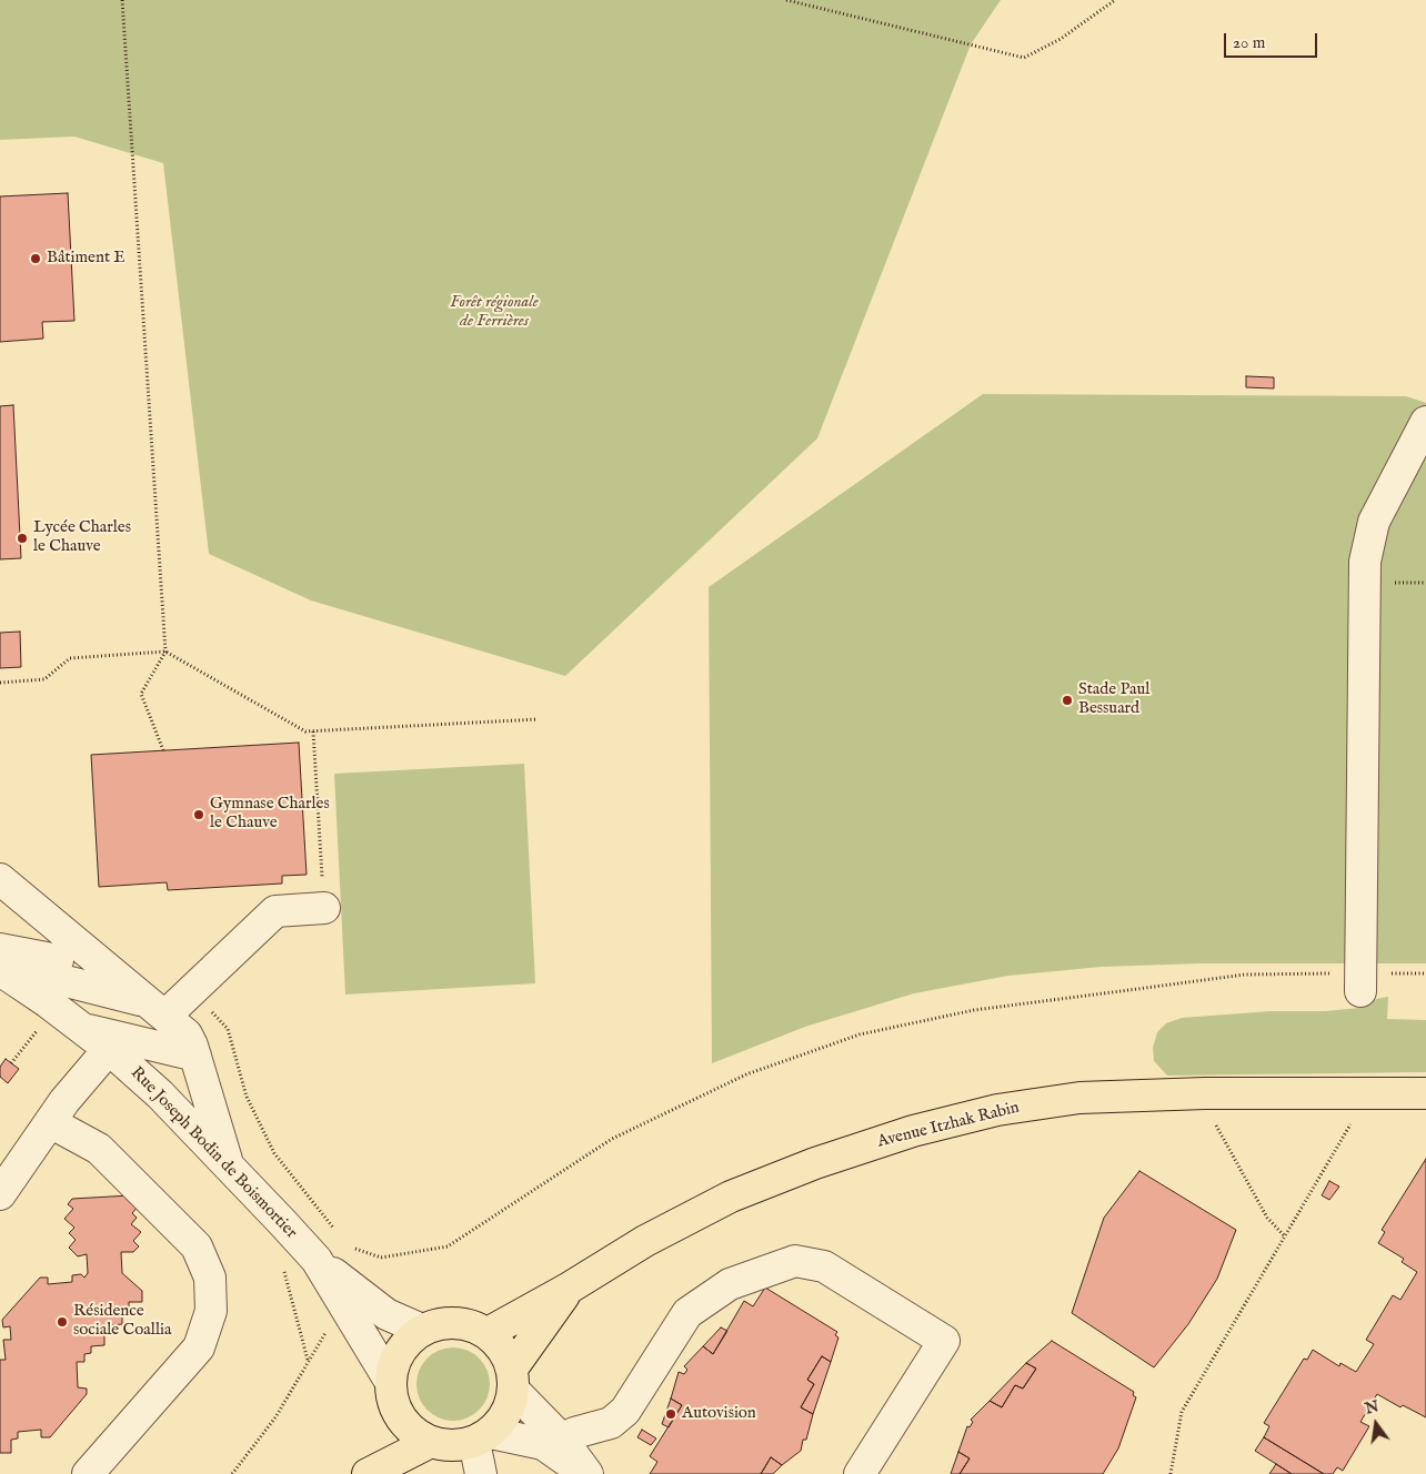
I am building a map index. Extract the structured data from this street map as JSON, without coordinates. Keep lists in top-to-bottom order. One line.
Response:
{"streets":{"main road":["Avenue Itzhak Rabin"],"street":["Rue Joseph Bodin de Boismortier"]},"crossings":[["Avenue Itzhak Rabin","Rue Joseph Bodin de Boismortier"]],"parks":["Forêt régionale de Ferrières"],"places":["Bâtiment E","Lycée Charles le Chauve","Stade Paul Bessuard","Gymnase Charles le Chauve","Résidence sociale Coallia","Autovision"],"scale_bar":"20 m","north":"top"}
